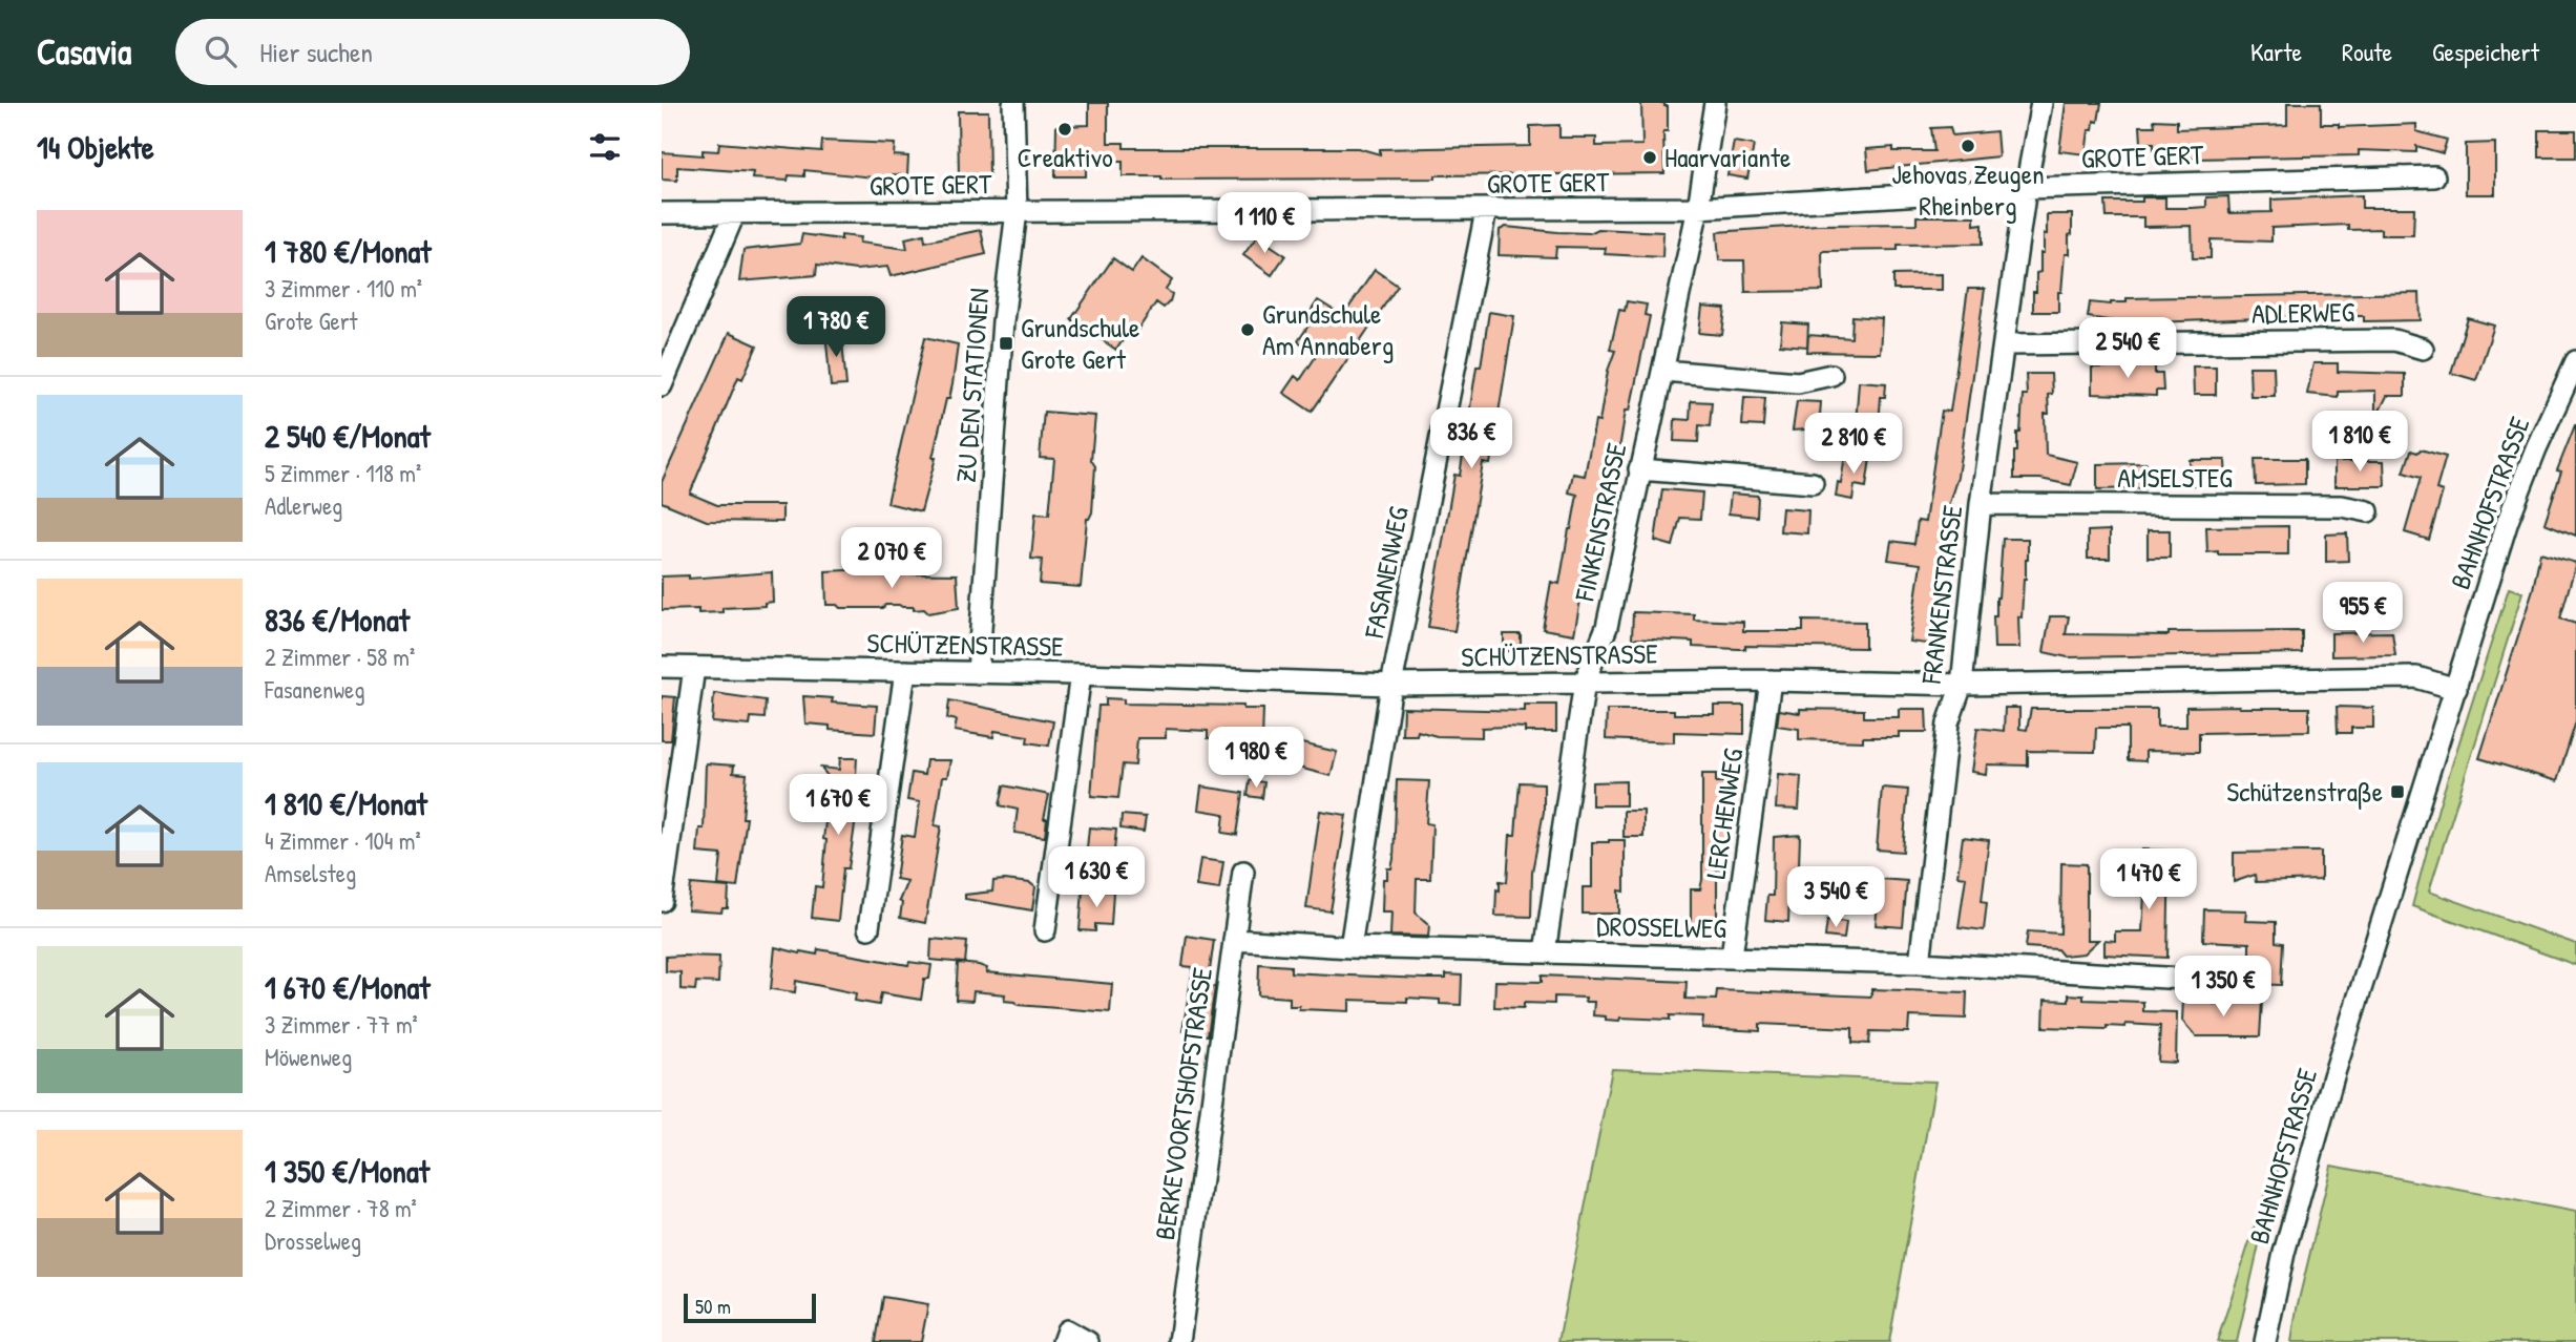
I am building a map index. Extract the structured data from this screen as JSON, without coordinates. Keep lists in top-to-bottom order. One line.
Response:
{"streets":{"street":["GROTE GERT","ADLERWEG","ZU DEN STATIONEN","AMSELSTEG","BAHNHOFSTRASSE","FINKENSTRASSE","FASANENWEG","FRANKENSTRASSE","SCHÜTZENSTRASSE","LERCHENWEG","DROSSELWEG","BERKEVOORTSHOFSTRASSE"]},"crossings":[["GROTE GERT","ZU DEN STATIONEN"],["GROTE GERT","FINKENSTRASSE"],["GROTE GERT","FASANENWEG"],["GROTE GERT","FRANKENSTRASSE"],["ADLERWEG","FRANKENSTRASSE"],["ZU DEN STATIONEN","SCHÜTZENSTRASSE"],["AMSELSTEG","FRANKENSTRASSE"],["BAHNHOFSTRASSE","SCHÜTZENSTRASSE"],["FINKENSTRASSE","SCHÜTZENSTRASSE"],["FINKENSTRASSE","DROSSELWEG"],["FASANENWEG","SCHÜTZENSTRASSE"],["FASANENWEG","DROSSELWEG"],["FRANKENSTRASSE","SCHÜTZENSTRASSE"],["FRANKENSTRASSE","DROSSELWEG"],["SCHÜTZENSTRASSE","LERCHENWEG"],["LERCHENWEG","DROSSELWEG"],["DROSSELWEG","BERKEVOORTSHOFSTRASSE"]],"places":{"other":["Creaktivo","Jehovas Zeugen Rheinberg","Haarvariante","Grundschule Am Annaberg"],"transit":["Grundschule Grote Gert","Schützenstraße"]},"scale_bar":"50 m","page":{"header":"Casavia","search":"Hier suchen","nav":["Karte","Route","Gespeichert"],"heading":"14 Objekte","list":[{"name":"1 780 €/Monat","note":"3 Zimmer · 110 m² · Grote Gert"},{"name":"2 540 €/Monat","note":"5 Zimmer · 118 m² · Adlerweg"},{"name":"836 €/Monat","note":"2 Zimmer · 58 m² · Fasanenweg"},{"name":"1 810 €/Monat","note":"4 Zimmer · 104 m² · Amselsteg"},{"name":"1 670 €/Monat","note":"3 Zimmer · 77 m² · Möwenweg"},{"name":"1 350 €/Monat","note":"2 Zimmer · 78 m² · Drosselweg"}],"price":["1 110 €","1 780 €","2 540 €","836 €","1 810 €","2 810 €","2 070 €","955 €","1 980 €","1 670 €","1 630 €","1 470 €","3 540 €","1 350 €"],"scale":"50 m"}}
